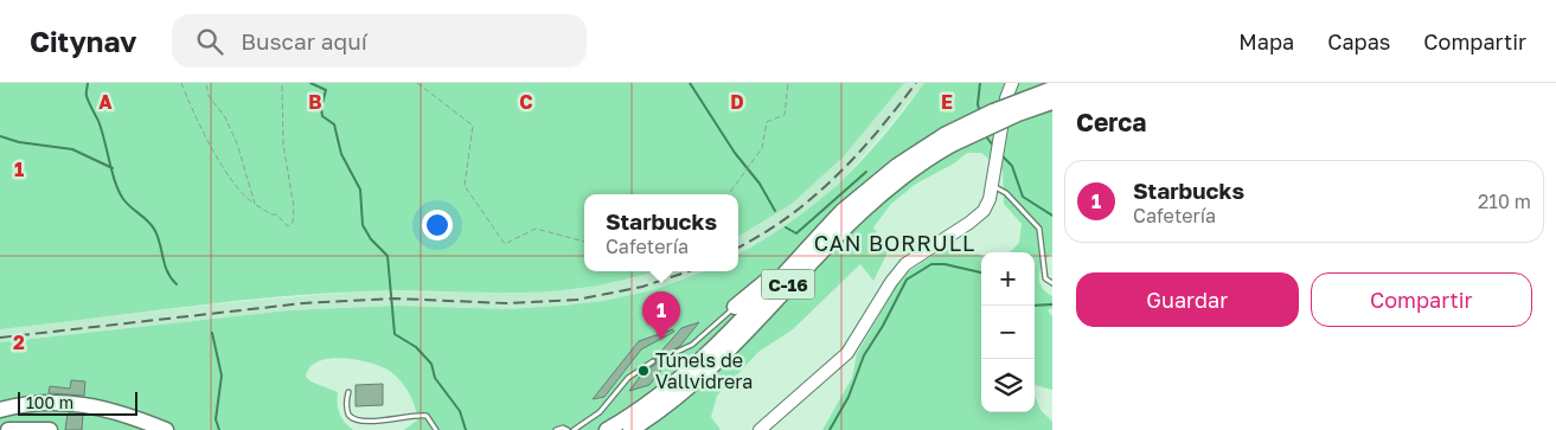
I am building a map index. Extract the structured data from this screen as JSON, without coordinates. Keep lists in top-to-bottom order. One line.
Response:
{"streets":{"highway":["C-16"]},"districts":["CAN BORRULL"],"places":["Túnels de Vallvidrera"],"scale_bar":"100 m","page":{"header":"Citynav","search":"Buscar aquí","nav":["Mapa","Capas","Compartir"],"heading":"Cerca","list":[{"mark":"1","name":"Starbucks","note":"Cafetería","value":"210 m"}],"popup":["Starbucks","Cafetería"],"map_buttons":["+","−"],"buttons":["Guardar","Compartir"],"pins":"1","scale":"100 m"},"grid":{"columns":["A","B","C","D","E"],"rows":["1","2"]}}
